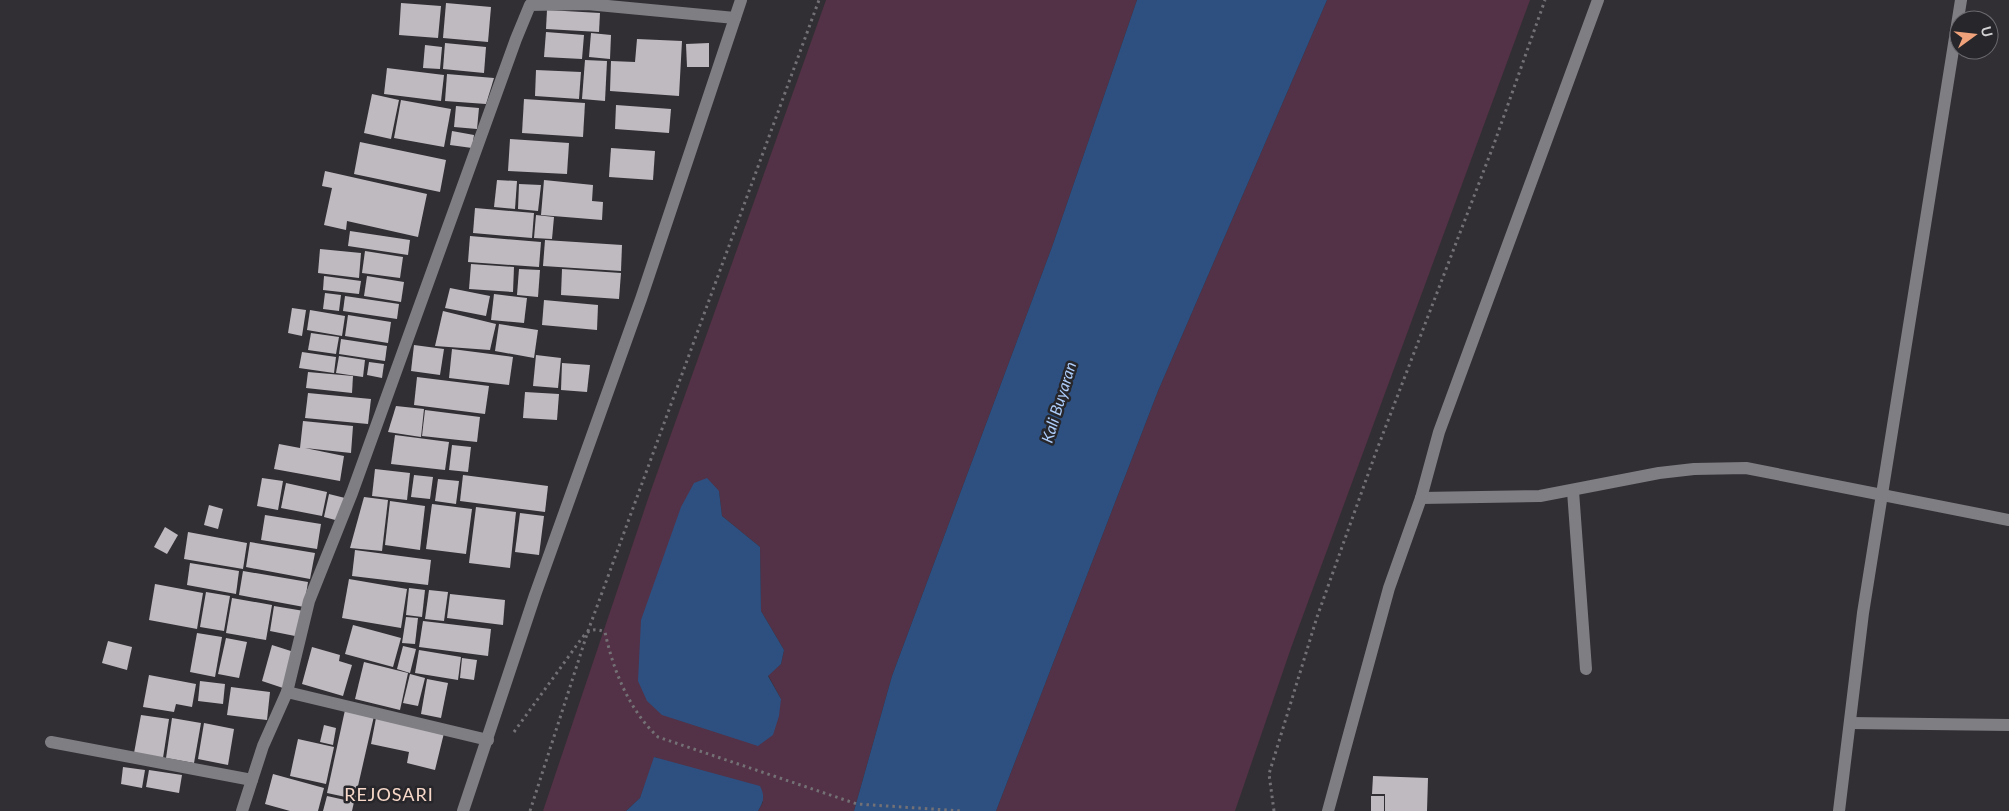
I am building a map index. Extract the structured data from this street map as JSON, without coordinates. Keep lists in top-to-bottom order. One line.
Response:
{"districts":["REJOSARI"],"water":["Kali Buyaran"],"north":"right"}
